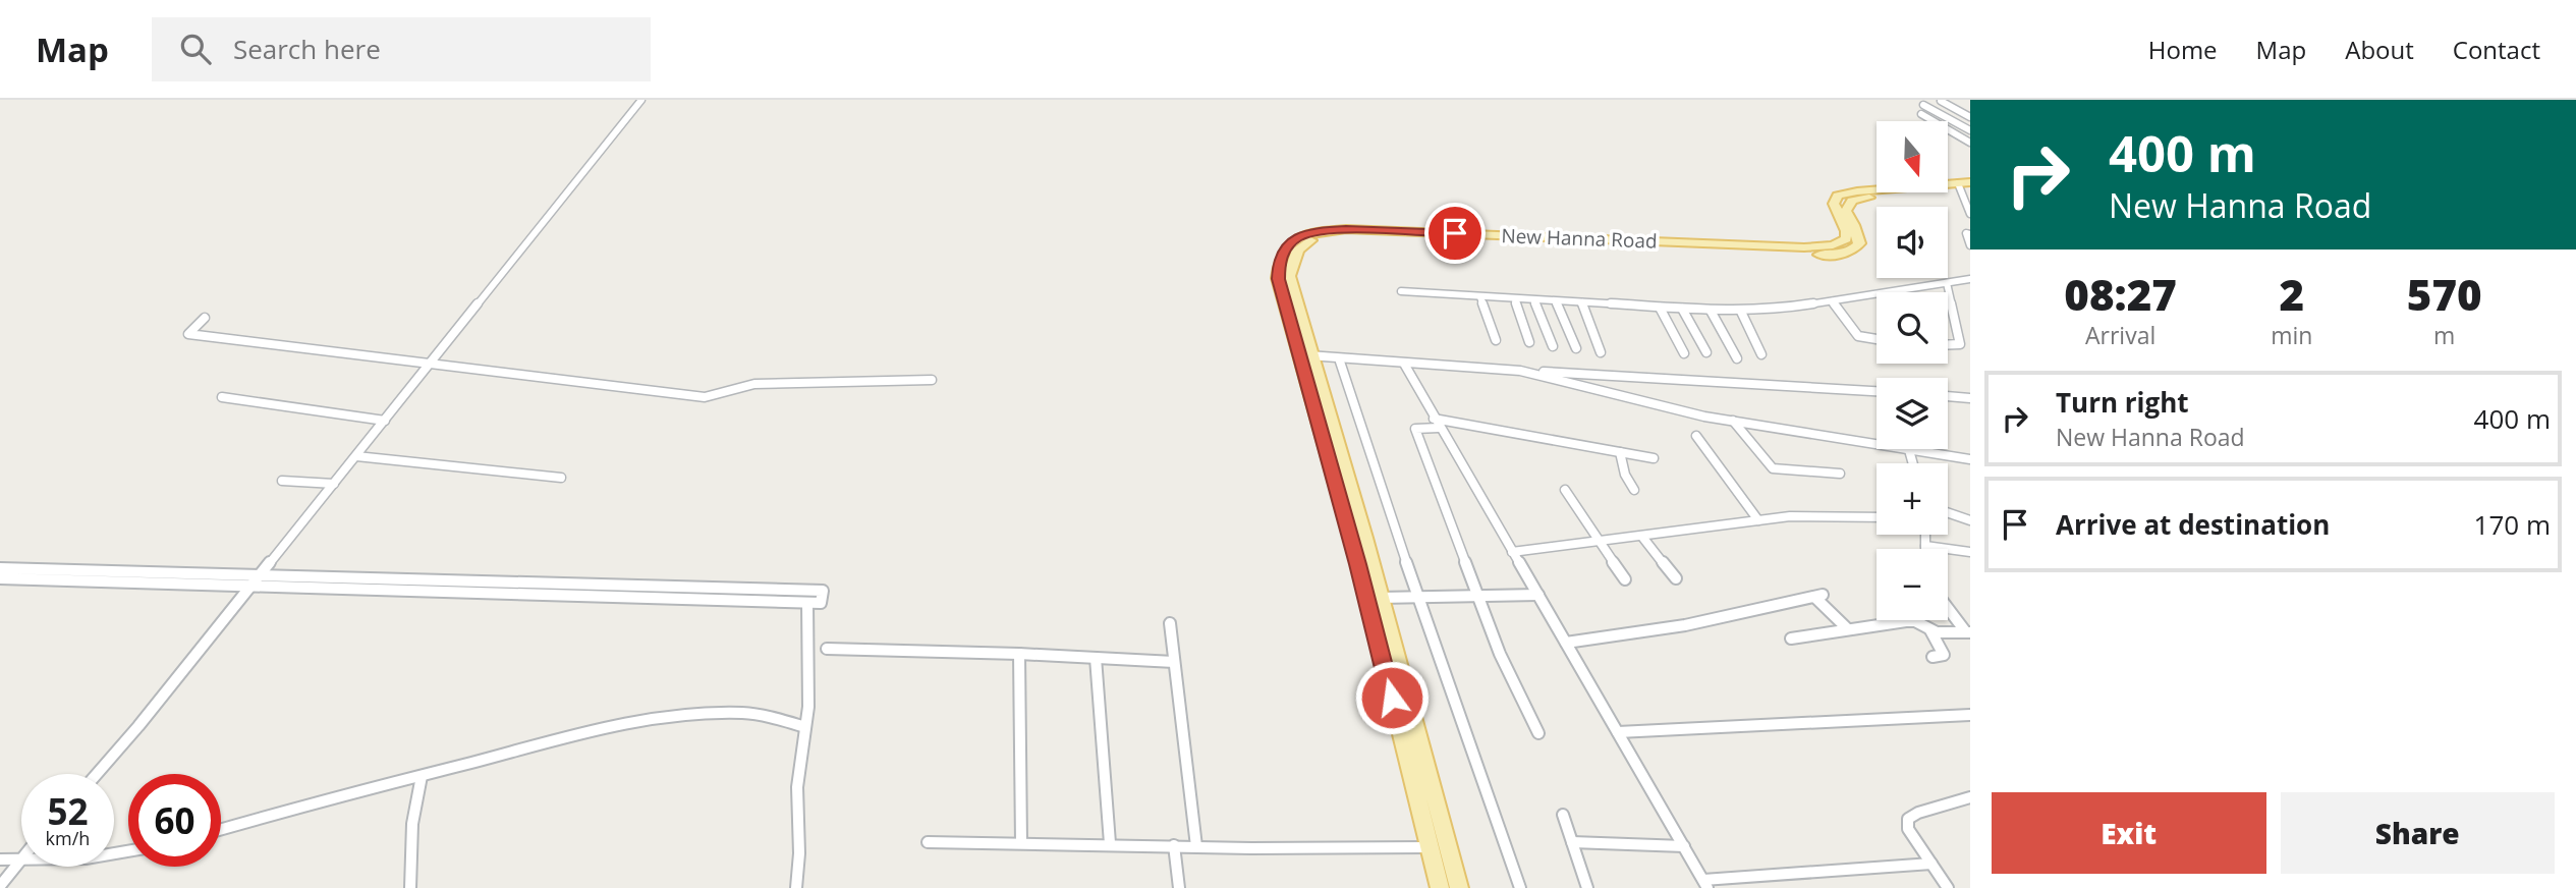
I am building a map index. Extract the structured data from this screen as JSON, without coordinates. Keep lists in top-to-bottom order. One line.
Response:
{"streets":{"main road":["New Hanna Road"]},"north":"bottom","page":{"header":"Map","search":"Search here","nav":["Home","Map","About","Contact"],"turn":["400 m","New Hanna Road"],"map_buttons":["+","−"],"eta":["08:27","Arrival","2","min","570","m"],"list":[{"name":"Turn right","note":"New Hanna Road","value":"400 m"},{"name":"Arrive at destination","value":"170 m"}],"speed":"52 km/h","limit":"60","buttons":["Exit","Share"]}}
